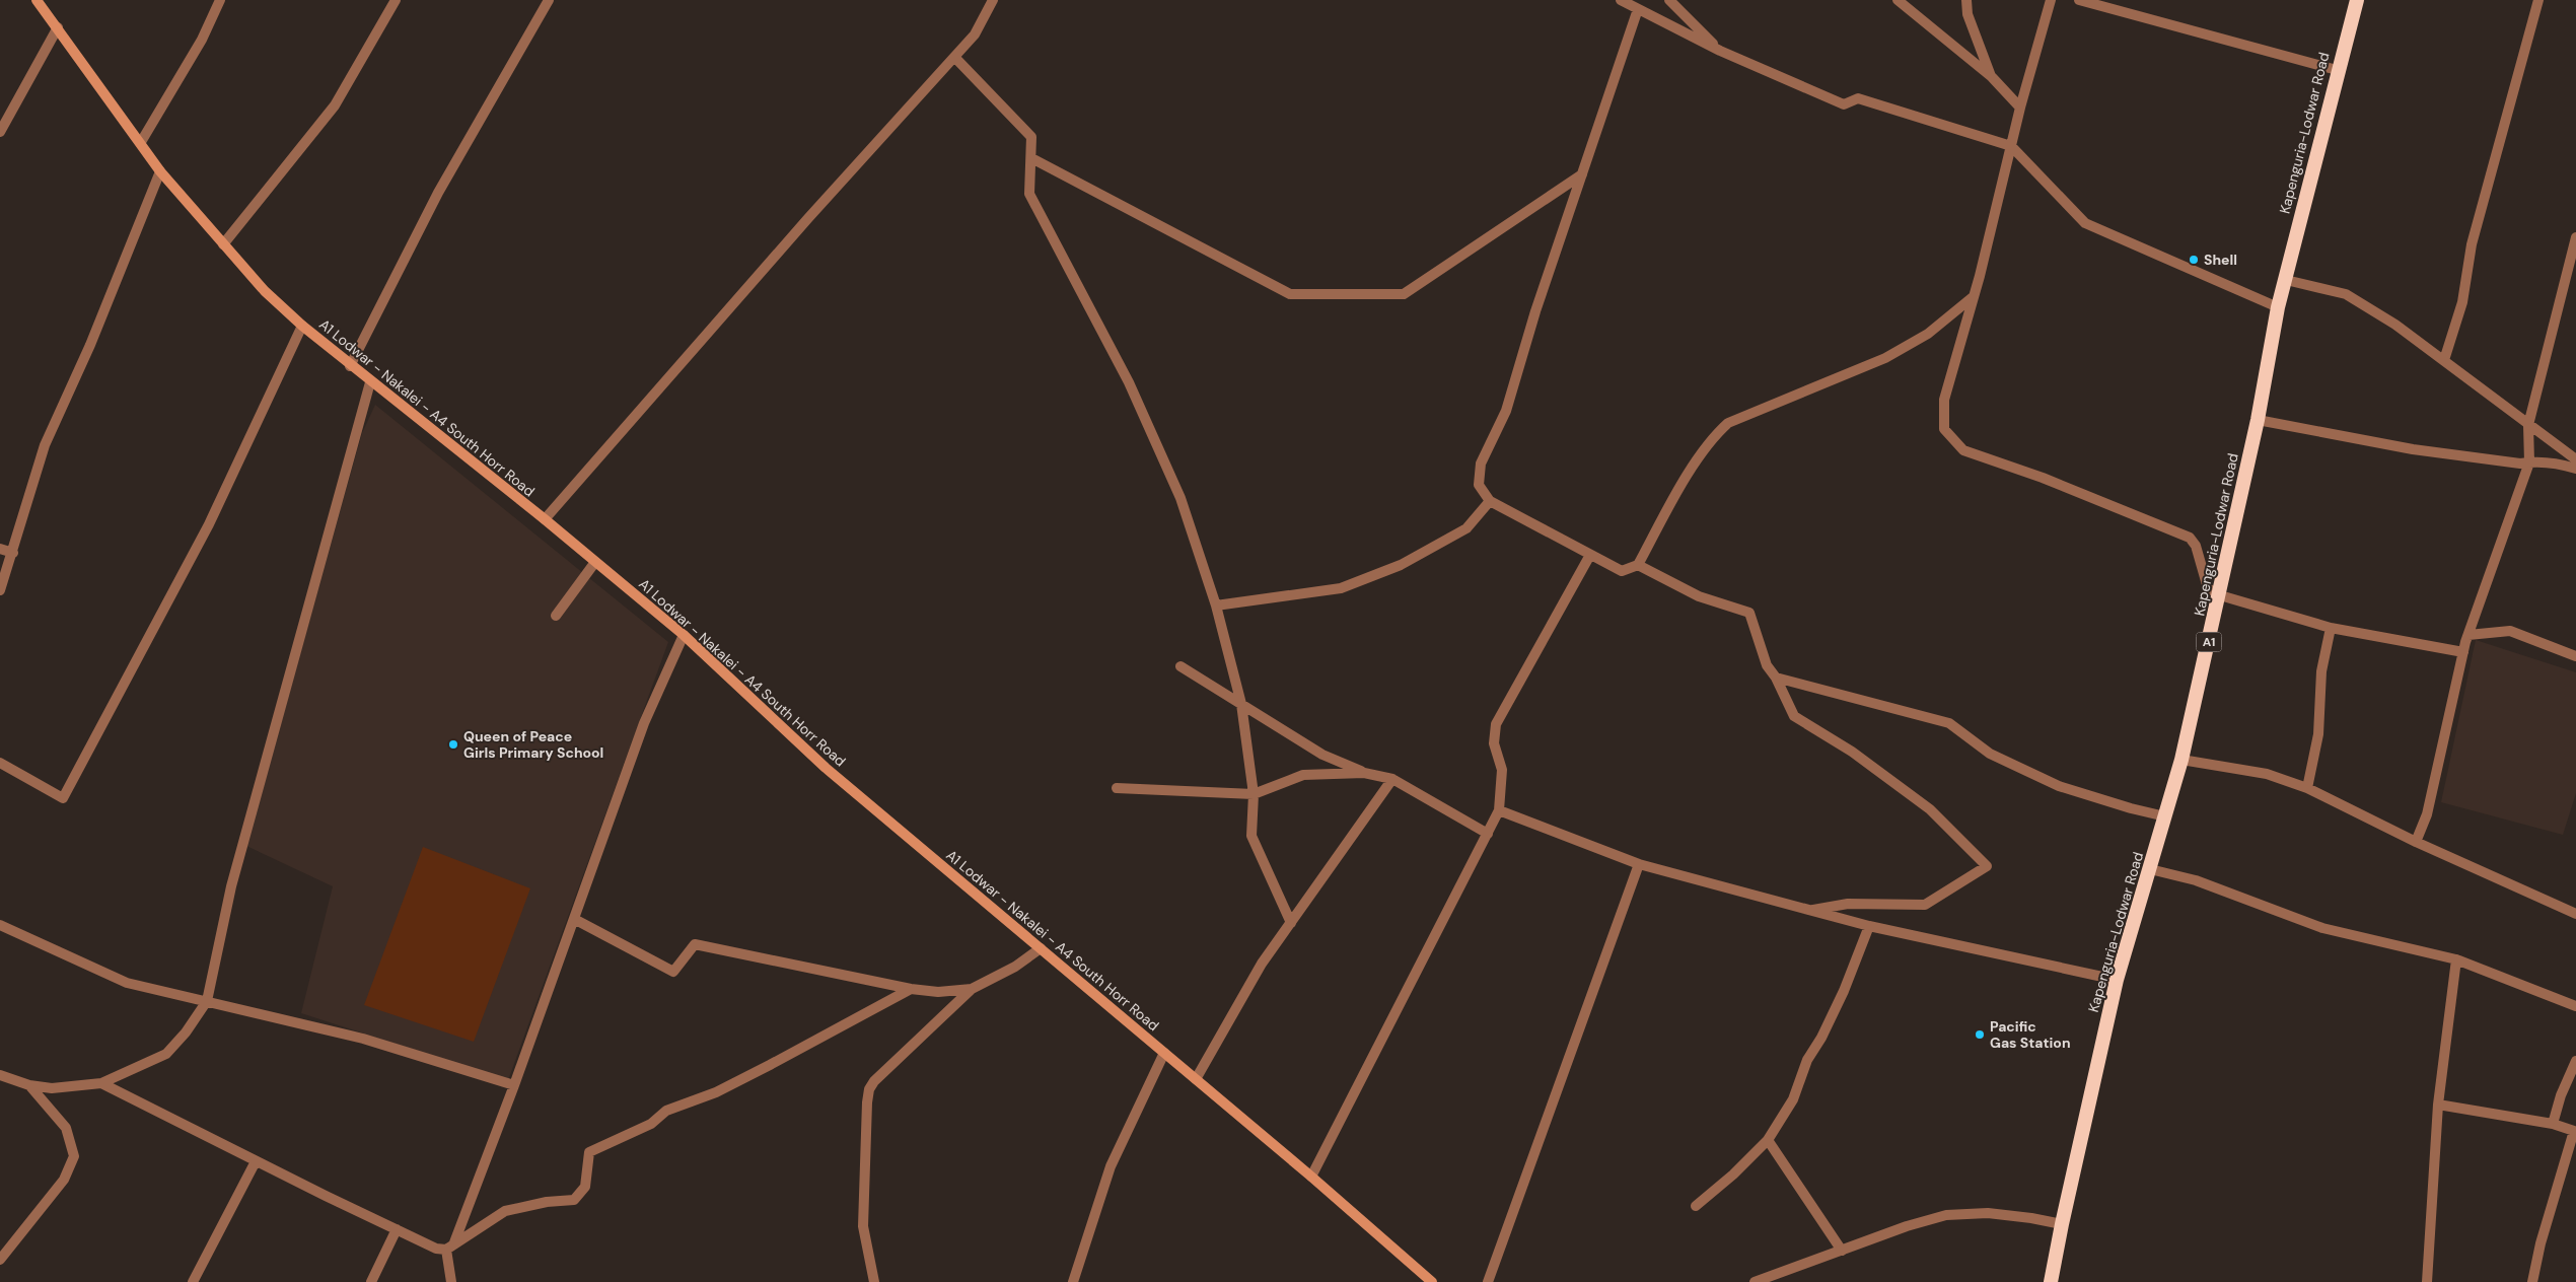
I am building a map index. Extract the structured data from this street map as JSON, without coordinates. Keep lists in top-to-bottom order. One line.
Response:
{"streets":{"highway":["Kapenguria-Lodwar Road","A1"],"main road":["A1 Lodwar - Nakalei - A4 South Horr Road"]},"places":["Shell","Queen of Peace Girls Primary School","Pacific Gas Station"]}
